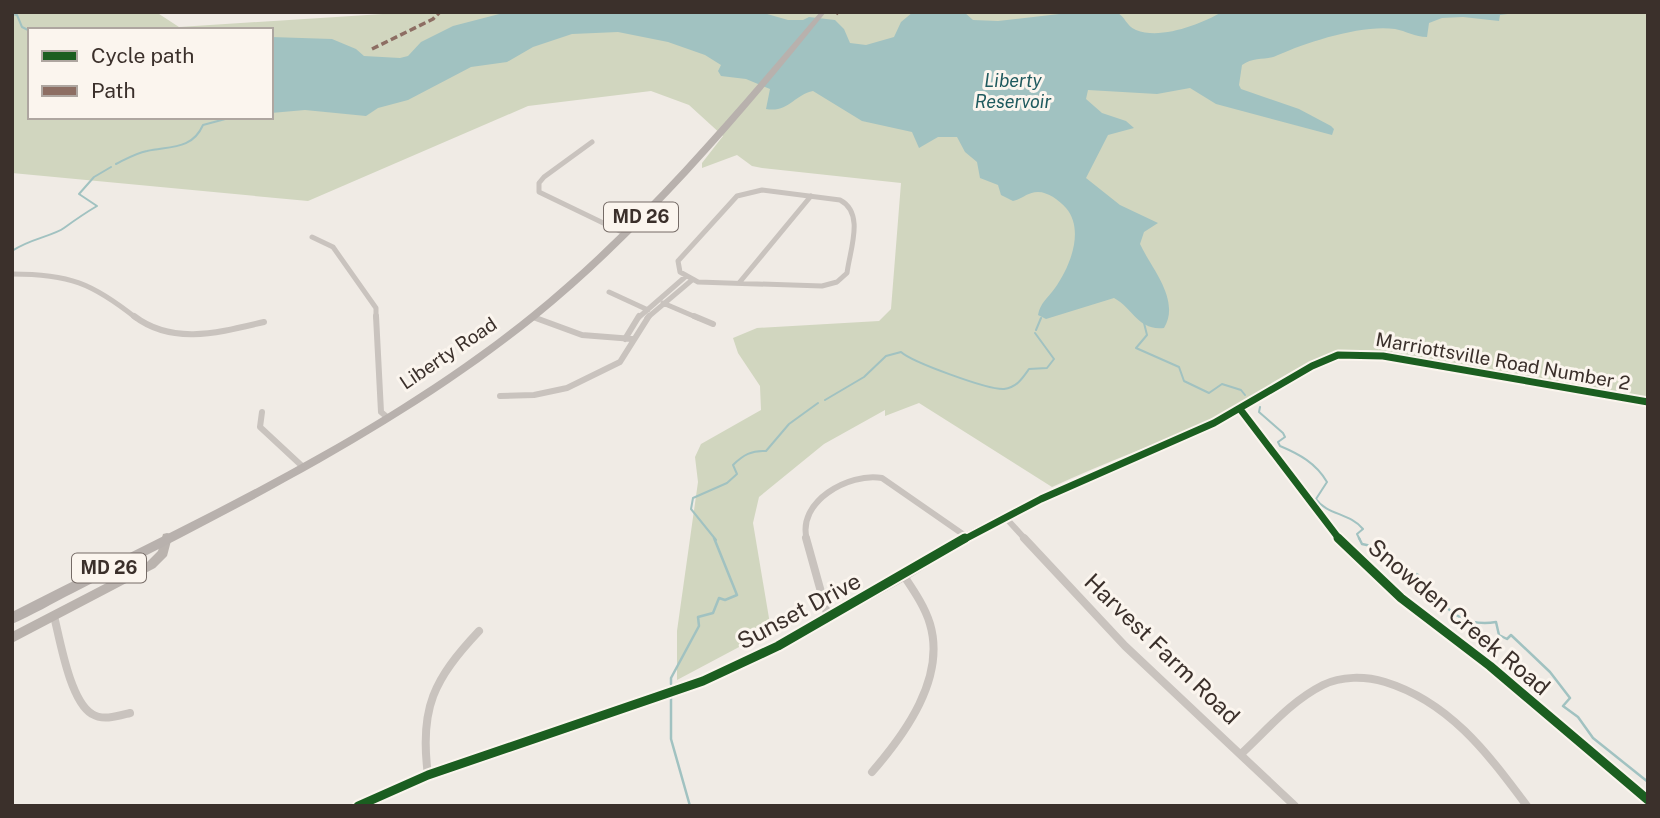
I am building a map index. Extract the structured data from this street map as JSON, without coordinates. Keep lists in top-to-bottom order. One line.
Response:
{"streets":{"main road":["MD 26","Liberty Road"],"street":["Marriottsville Road Number 2","Sunset Drive","Snowden Creek Road","Harvest Farm Road"]},"crossings":[["Marriottsville Road Number 2","Sunset Drive"],["Marriottsville Road Number 2","Snowden Creek Road"],["Sunset Drive","Snowden Creek Road"],["Sunset Drive","Harvest Farm Road"]],"water":["Liberty Reservoir"],"legend":["Cycle path","Path"]}
